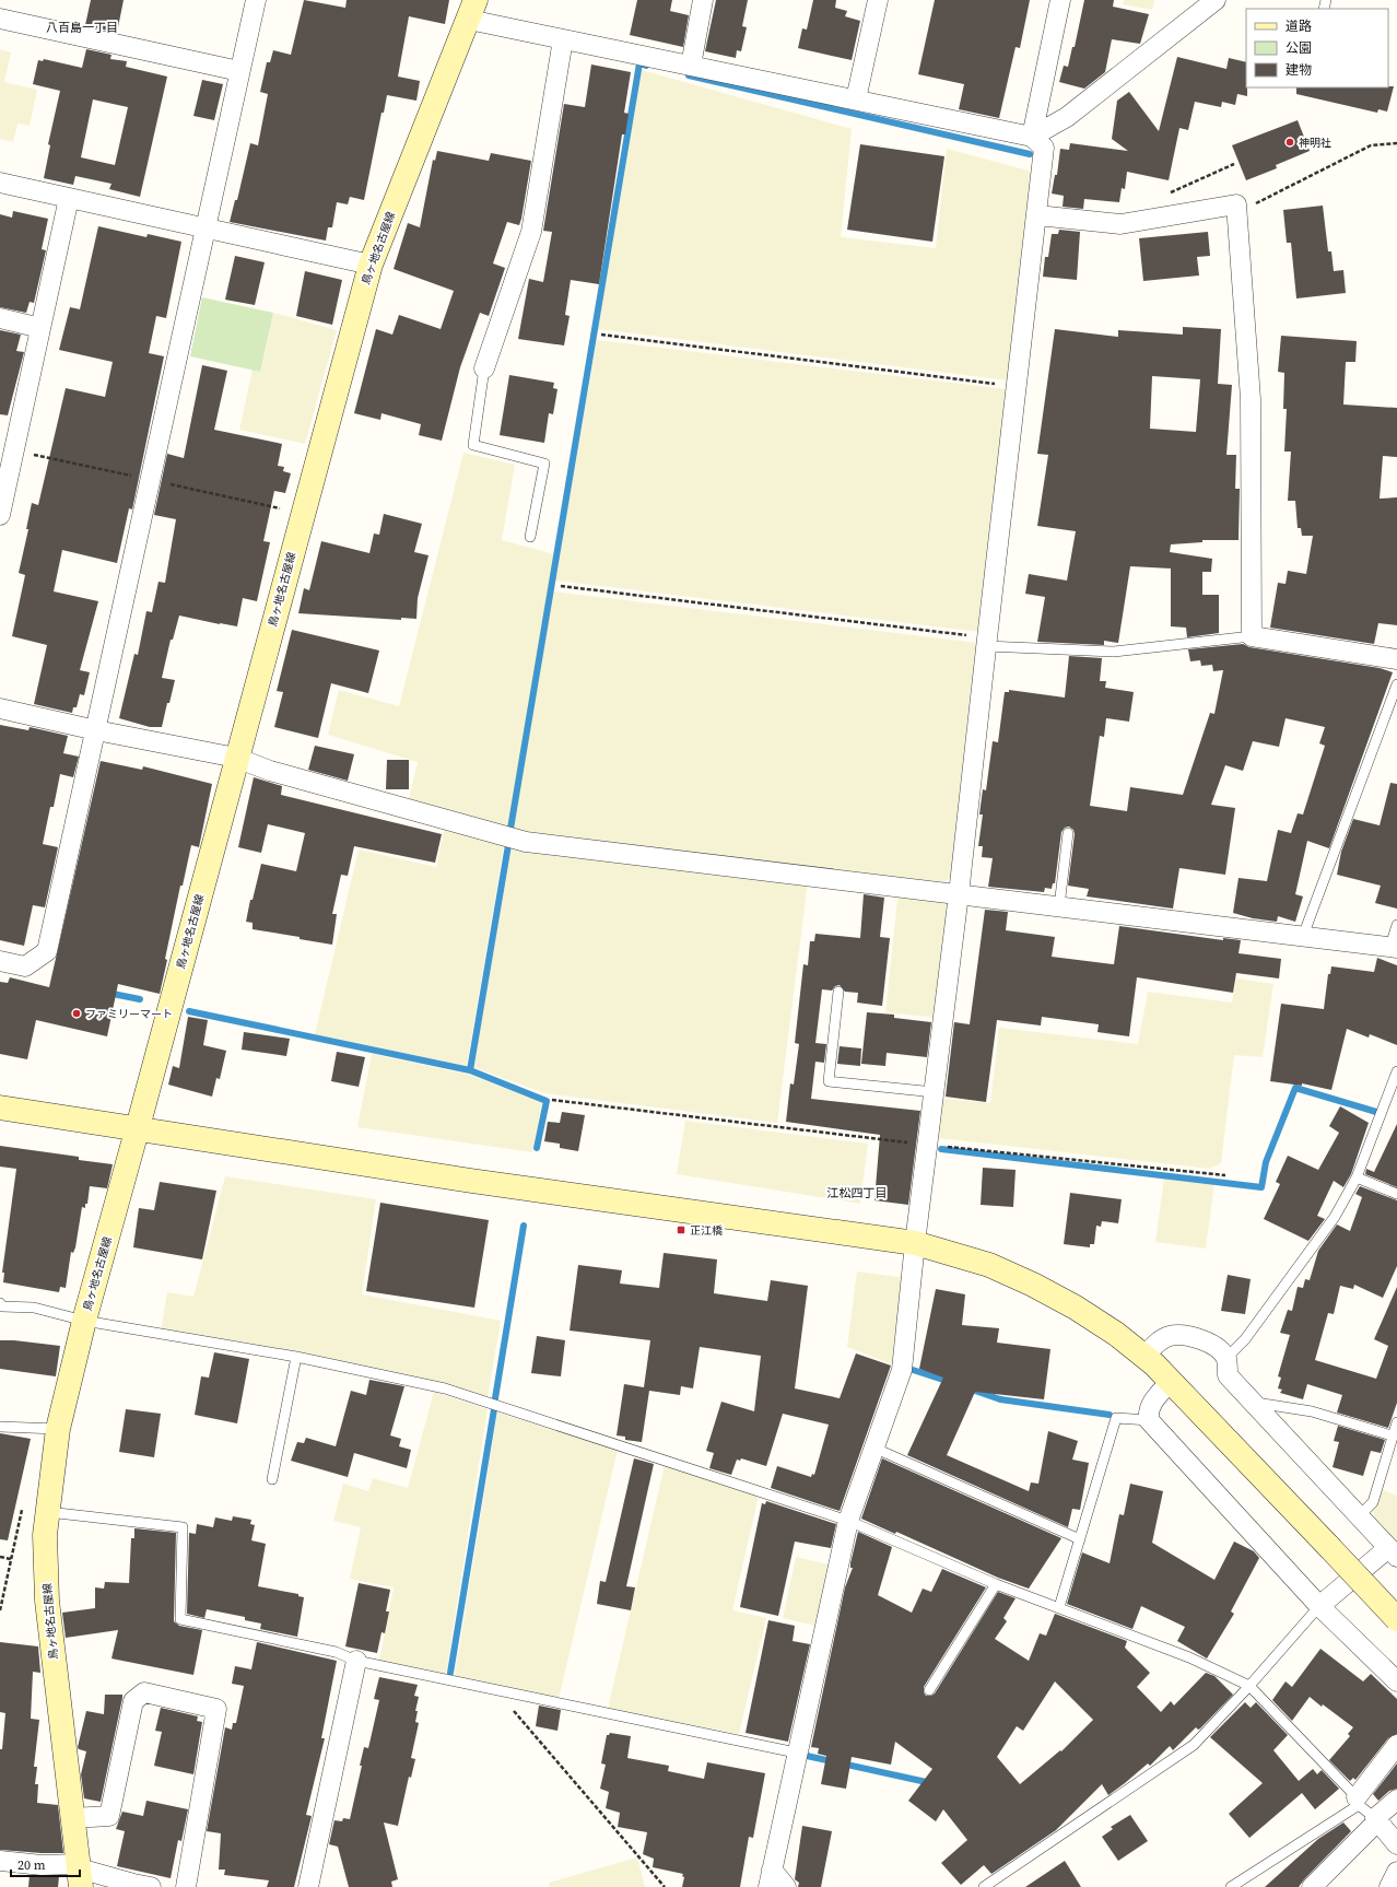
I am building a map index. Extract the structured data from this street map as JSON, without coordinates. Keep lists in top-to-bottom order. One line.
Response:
{"streets":{"main road":["鳥ヶ地名古屋線"]},"districts":["八百島一丁目","江松四丁目"],"places":{"other":["神明社","ファミリーマート"],"transit":["正江橋"]},"legend":["道路","公園","建物"],"scale_bar":"20 m"}
